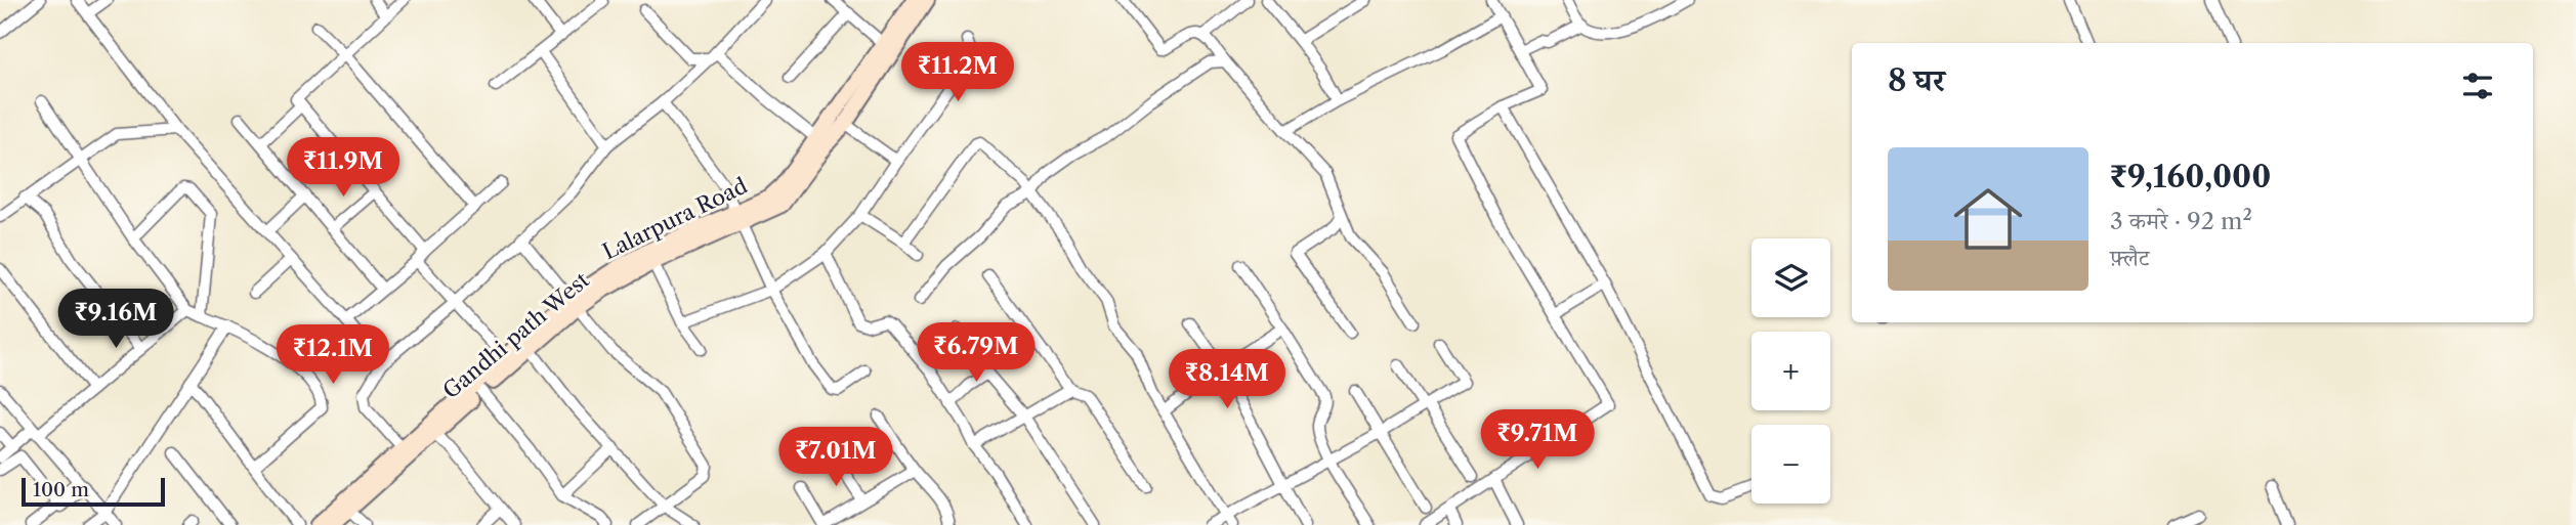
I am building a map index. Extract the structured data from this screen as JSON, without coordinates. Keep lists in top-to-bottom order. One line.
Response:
{"streets":{"street":["Lalarpura Road","Gandhi path West"]},"crossings":[["Lalarpura Road","Gandhi path West"]],"scale_bar":"100 m","page":{"price":["₹11.2M","₹11.9M","₹9.16M","₹6.79M","₹12.1M","₹8.14M","₹9.71M","₹7.01M"],"heading":"8 घर","list":[{"name":"₹9,160,000","note":"3 कमरे · 92 m² · फ़्लैट"}],"map_buttons":["+","−"],"scale":"100 m"}}
